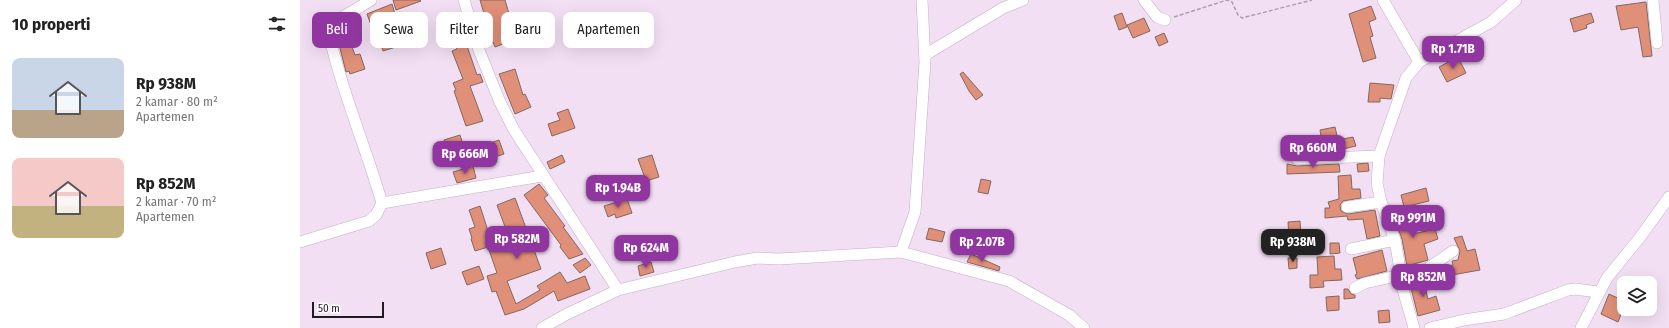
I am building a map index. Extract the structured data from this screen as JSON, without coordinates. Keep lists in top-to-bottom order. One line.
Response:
{"scale_bar":"50 m","page":{"heading":"10 properti","chip":["Beli","Sewa","Filter","Baru","Apartemen"],"price":["Rp 1.71B","Rp 660M","Rp 666M","Rp 1.94B","Rp 991M","Rp 582M","Rp 2.07B","Rp 938M","Rp 624M","Rp 852M"],"list":[{"name":"Rp 938M","note":"2 kamar · 80 m² · Apartemen"},{"name":"Rp 852M","note":"2 kamar · 70 m² · Apartemen"}],"scale":"50 m"}}
